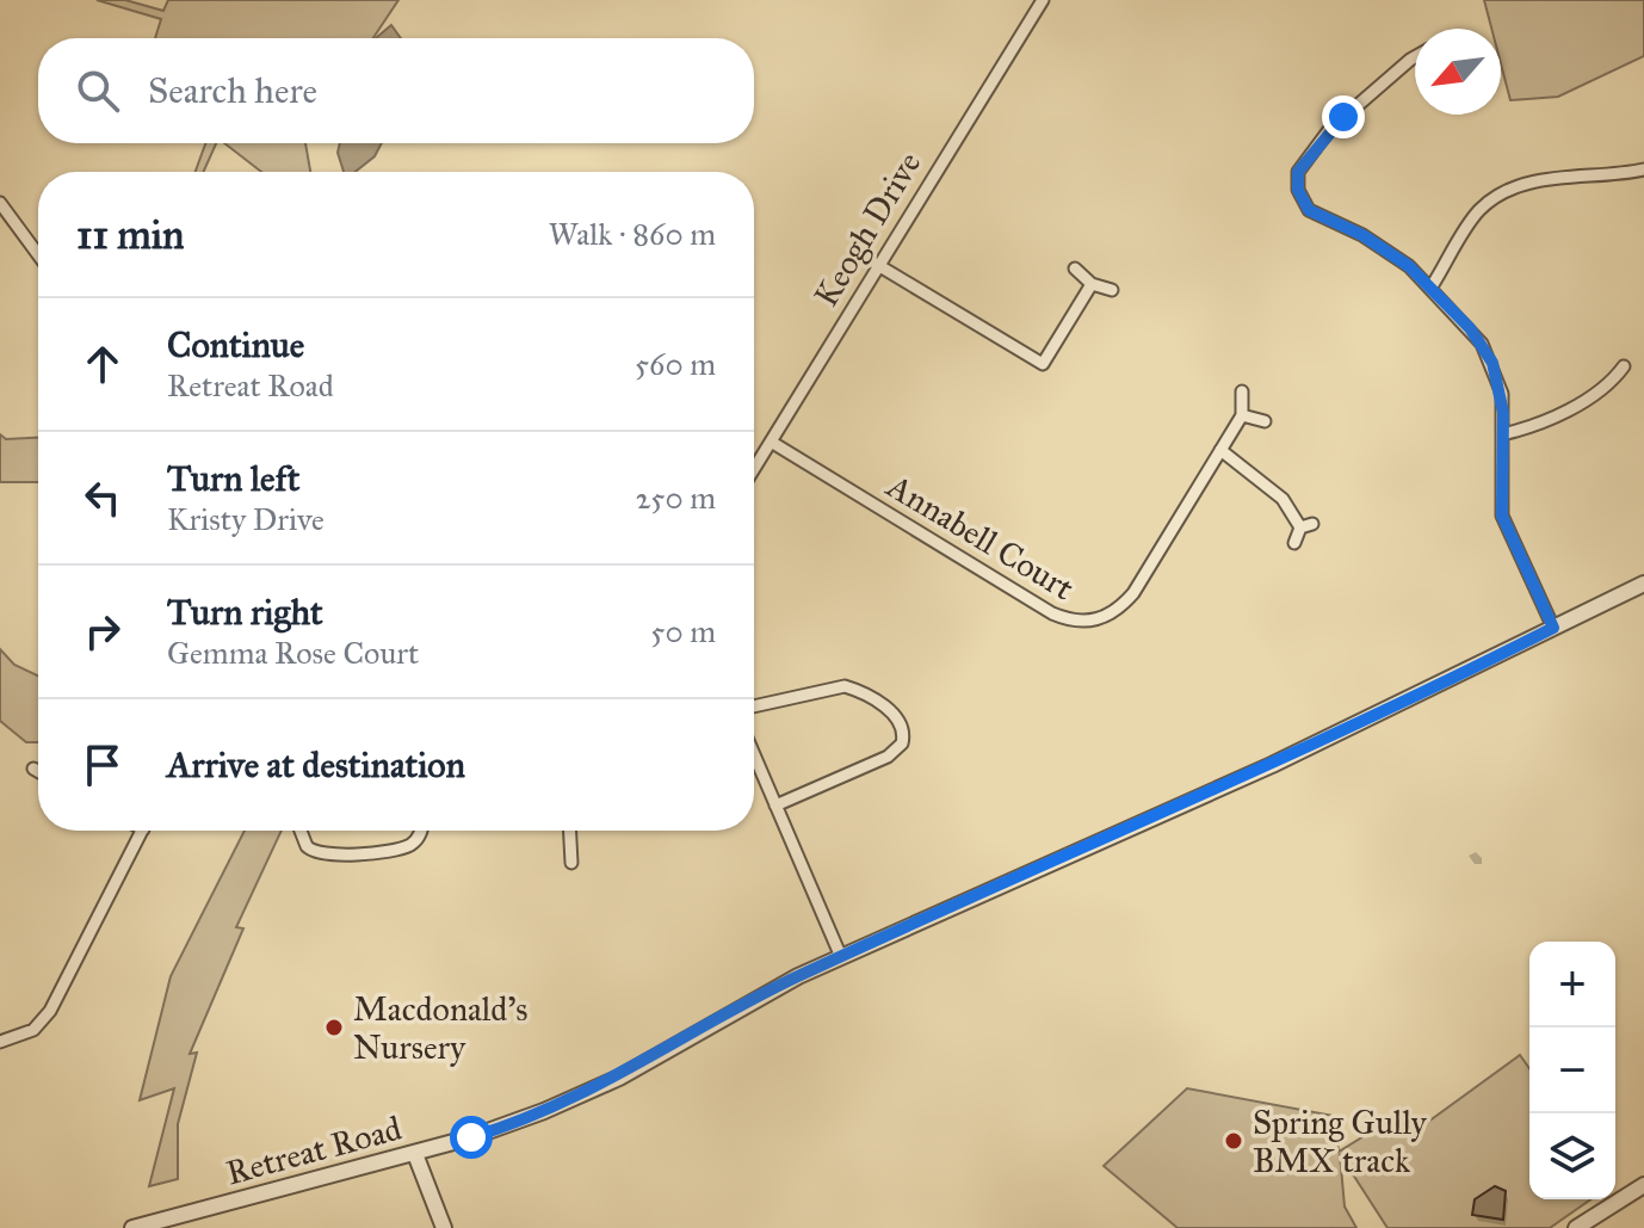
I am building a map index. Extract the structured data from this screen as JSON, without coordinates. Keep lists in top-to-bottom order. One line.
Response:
{"streets":{"street":["Keogh Drive","Annabell Court","Retreat Road"]},"crossings":[["Keogh Drive","Annabell Court"]],"places":["Macdonald’s Nursery","Spring Gully BMX track"],"north":"bottom left","page":{"search":"Search here","heading":["11 min","Walk · 860 m"],"list":[["Continue","Retreat Road","560 m"],["Turn left","Kristy Drive","250 m"],["Turn right","Gemma Rose Court","50 m"],"Arrive at destination"],"map_buttons":["+","−"]}}
